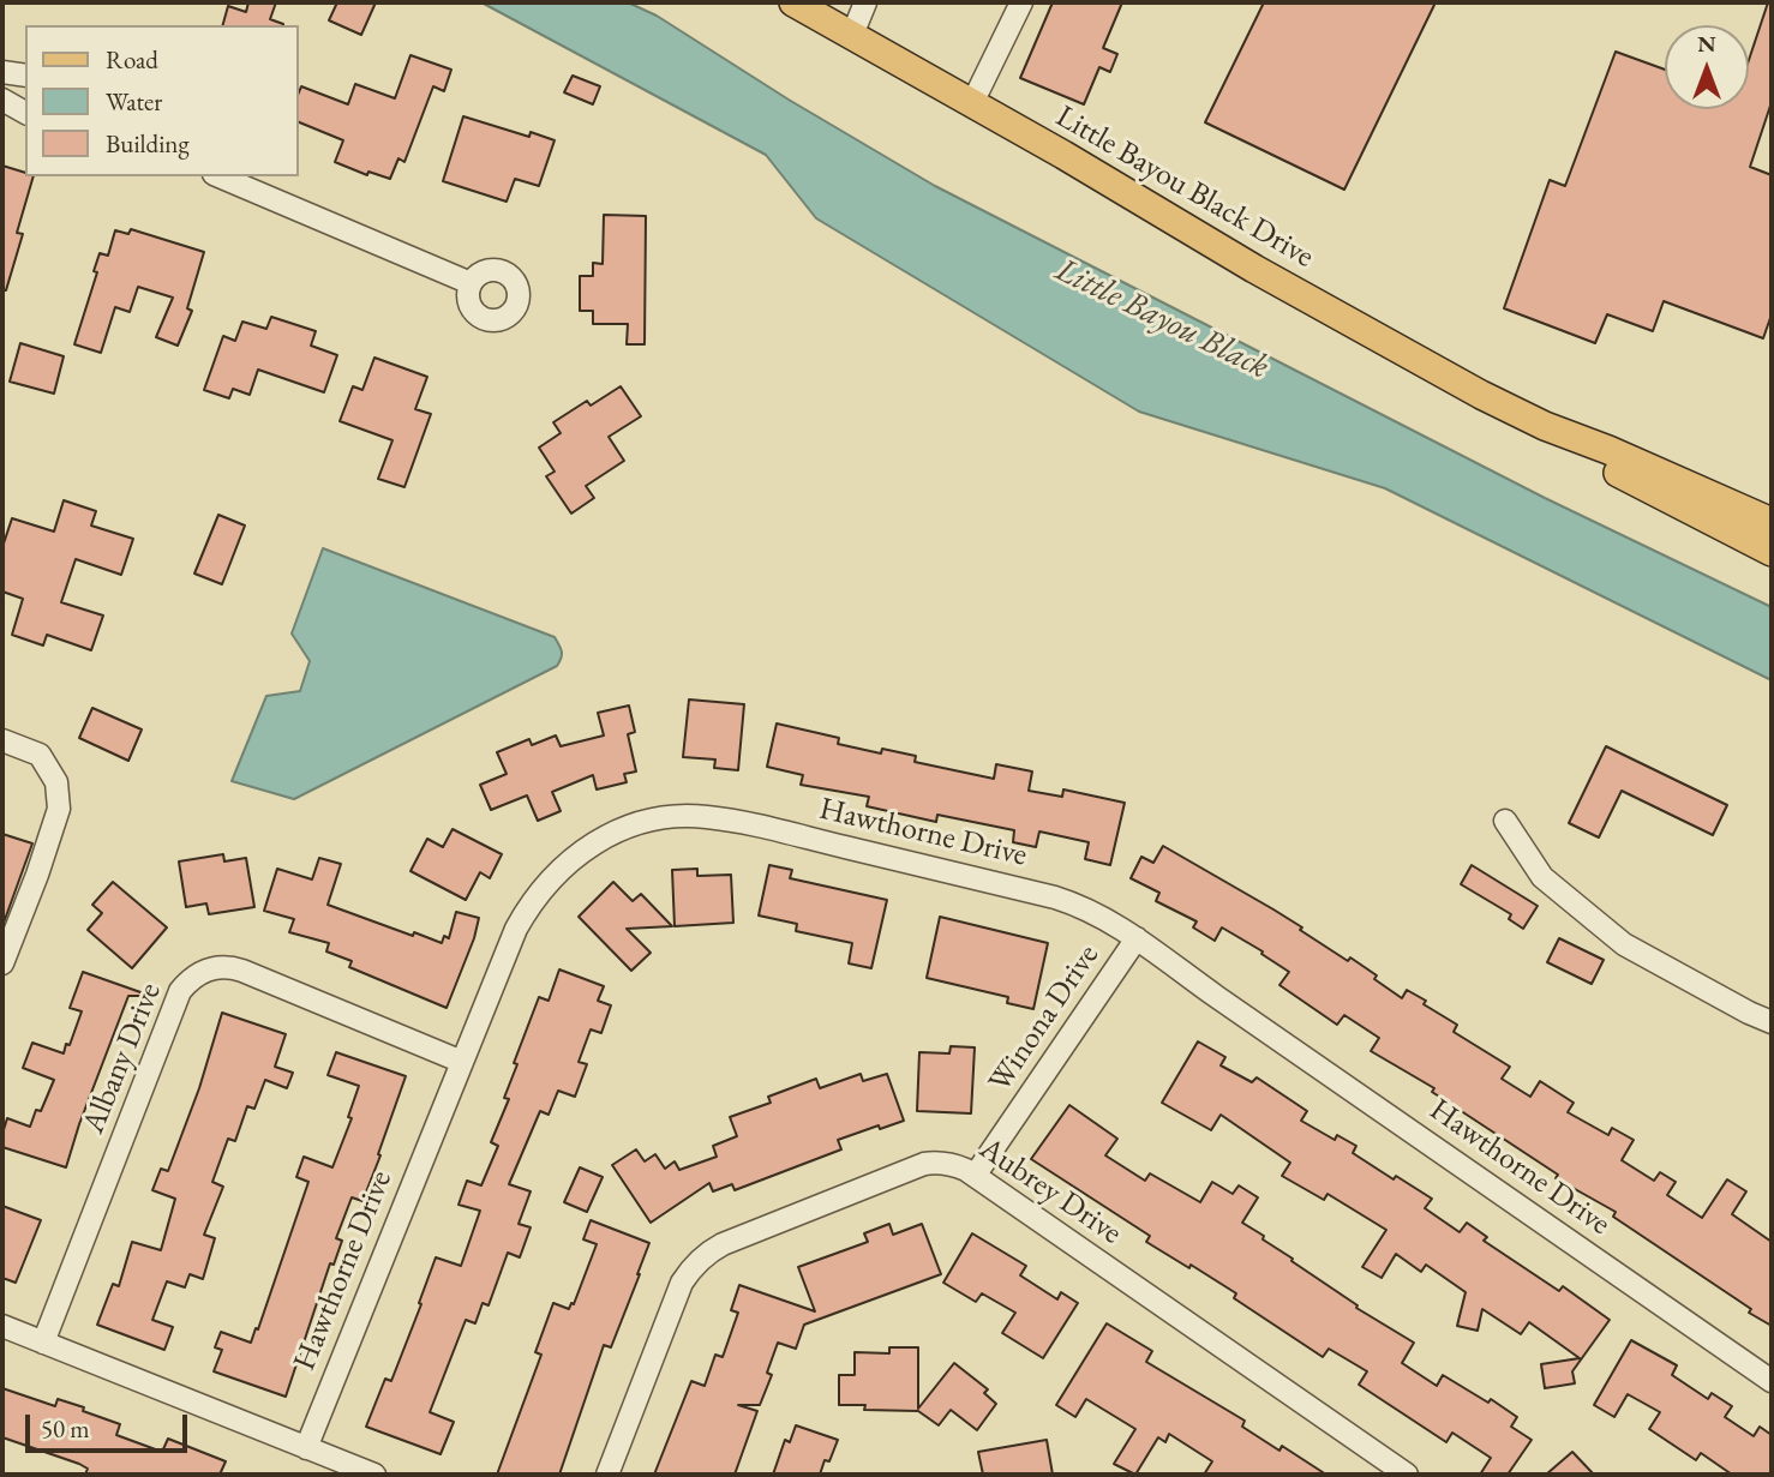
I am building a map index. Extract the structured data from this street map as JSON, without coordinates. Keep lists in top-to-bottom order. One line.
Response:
{"streets":{"main road":["Little Bayou Black Drive"],"street":["Hawthorne Drive","Winona Drive","Albany Drive","Aubrey Drive"]},"crossings":[["Hawthorne Drive","Winona Drive"],["Hawthorne Drive","Albany Drive"],["Winona Drive","Aubrey Drive"]],"water":["Little Bayou Black"],"legend":["Road","Water","Building"],"scale_bar":"50 m","north":"top"}
